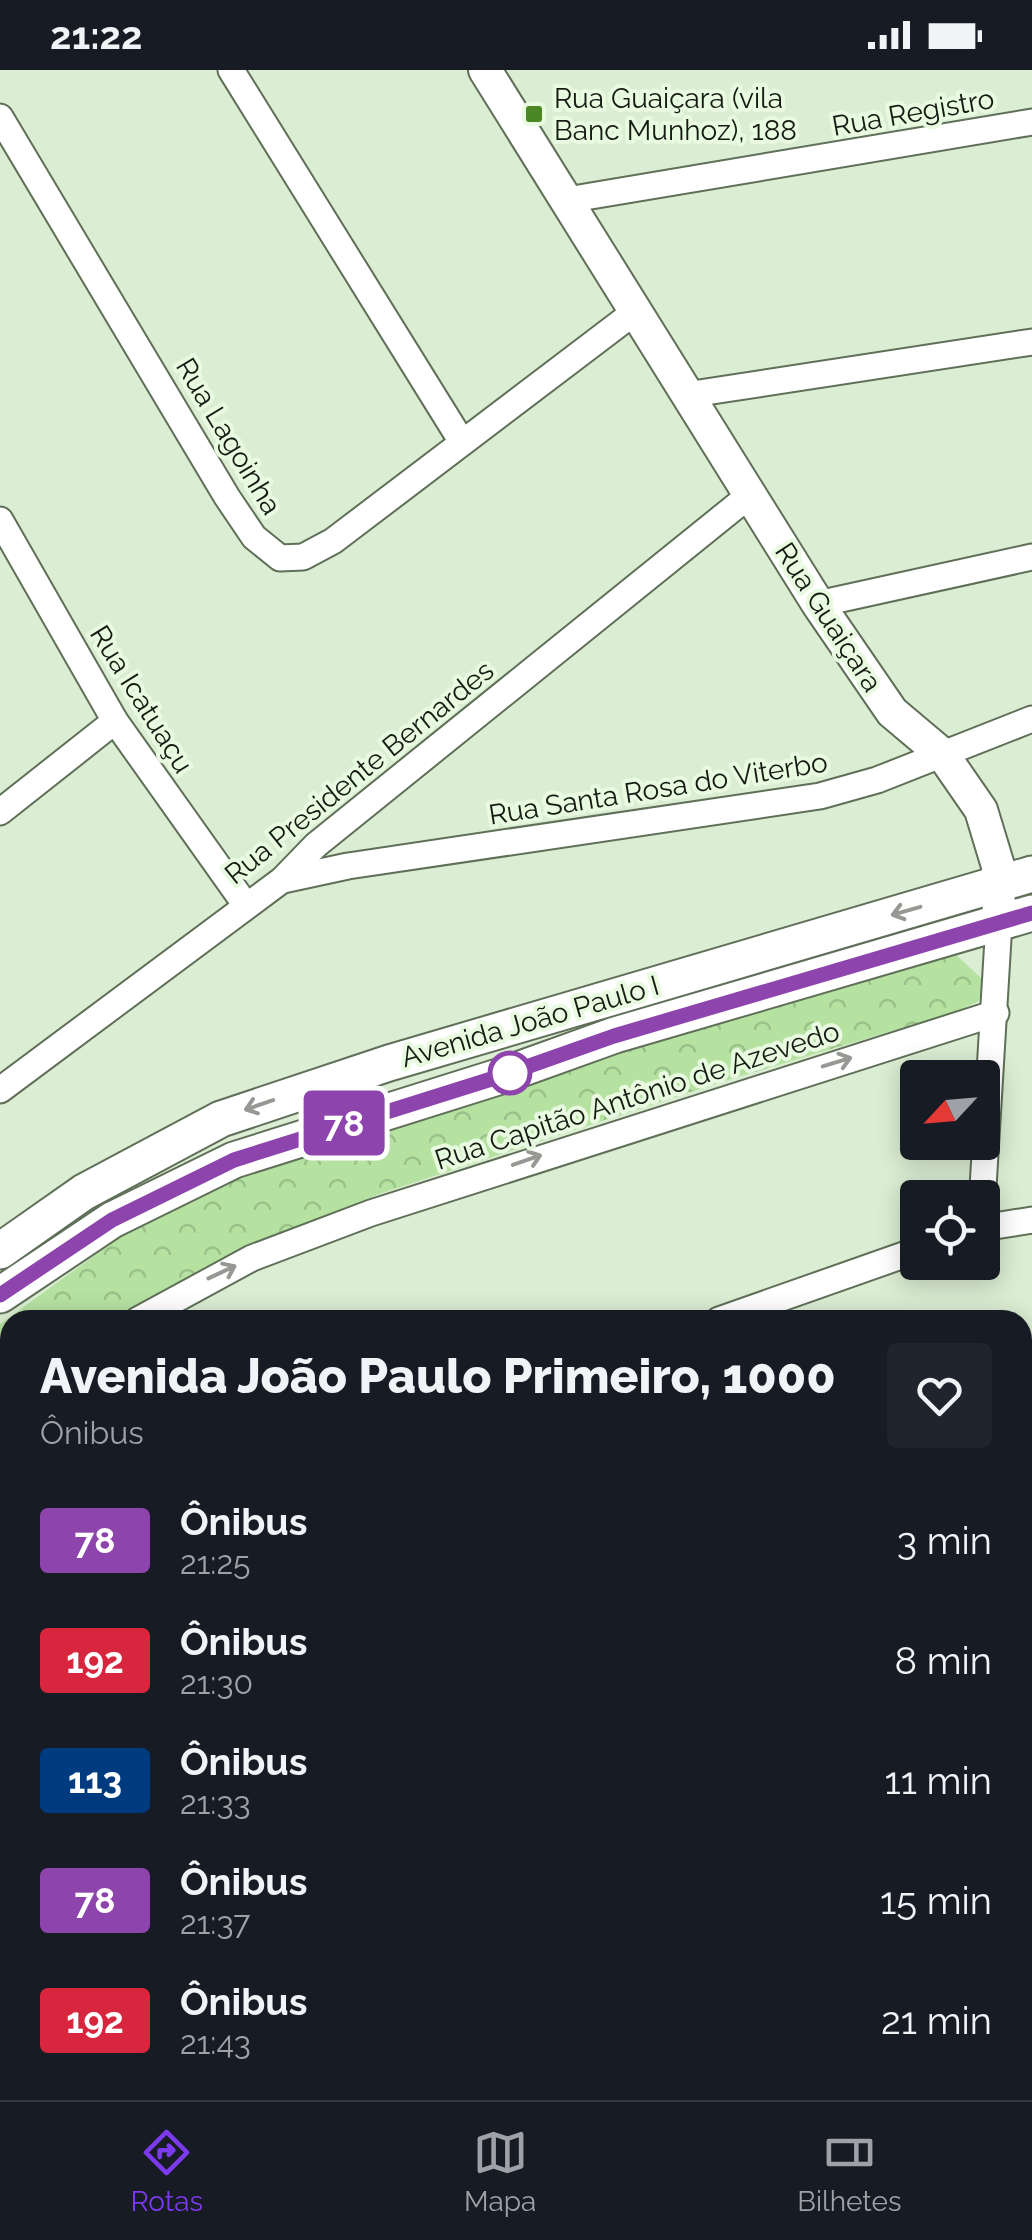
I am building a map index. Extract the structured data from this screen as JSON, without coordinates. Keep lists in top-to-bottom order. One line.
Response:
{"streets":{"main road":["Avenida João Paulo I"],"street":["Rua Registro","Rua Lagoinha","Rua Guaiçara","Rua Icatuaçu","Rua Presidente Bernardes","Rua Santa Rosa do Viterbo","Rua Capitão Antônio de Azevedo"]},"crossings":[["Rua Registro","Rua Guaiçara"],["Rua Lagoinha","Rua Guaiçara"],["Rua Guaiçara","Rua Presidente Bernardes"],["Rua Guaiçara","Rua Santa Rosa do Viterbo"],["Rua Guaiçara","Avenida João Paulo I"],["Rua Guaiçara","Rua Capitão Antônio de Azevedo"],["Rua Icatuaçu","Rua Presidente Bernardes"],["Rua Presidente Bernardes","Rua Santa Rosa do Viterbo"]],"one_way":["Rua Capitão Antônio de Azevedo"],"places":{"transit":["Rua Guaiçara (vila Banc Munhoz), 188"]},"lines":["bus line 78"],"north":"bottom left","page":{"status":"21:22","on_map":"78","heading":["Avenida João Paulo Primeiro, 1000","Ônibus"],"list":[{"mark":"78","name":"Ônibus","note":"21:25","value":"3 min"},{"mark":"192","name":"Ônibus","note":"21:30","value":"8 min"},{"mark":"113","name":"Ônibus","note":"21:33","value":"11 min"},{"mark":"78","name":"Ônibus","note":"21:37","value":"15 min"},{"mark":"192","name":"Ônibus","note":"21:43","value":"21 min"}],"tabs":["Rotas","Mapa","Bilhetes"]}}
